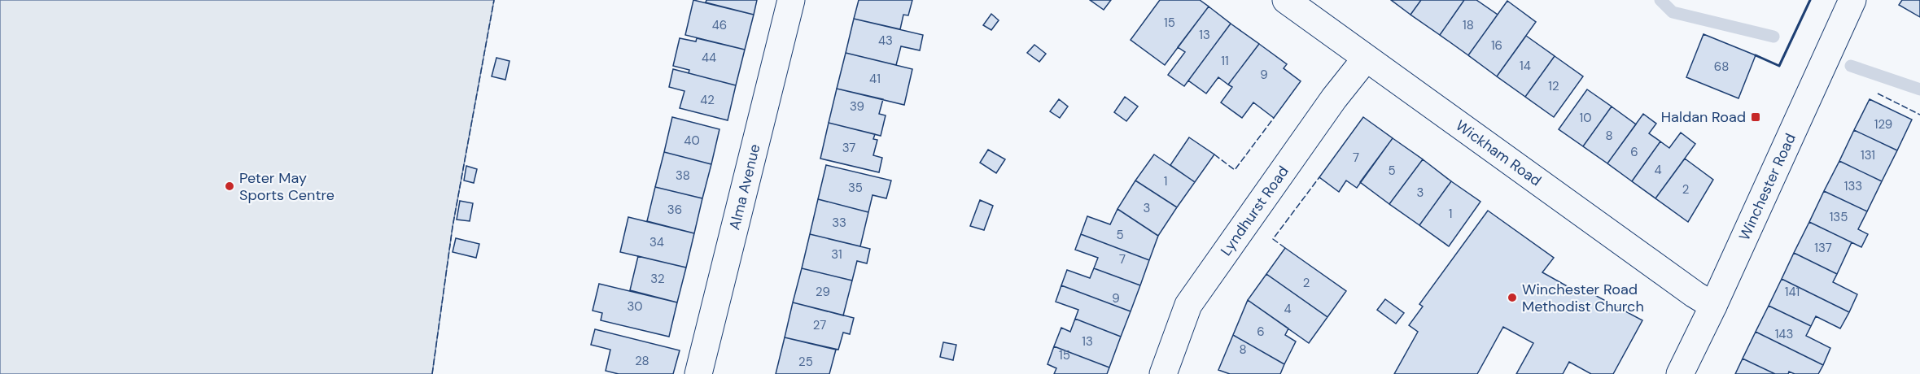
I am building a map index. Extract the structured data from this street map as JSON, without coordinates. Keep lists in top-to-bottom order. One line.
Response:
{"streets":{"street":["Wickham Road","Alma Avenue","Winchester Road","Lyndhurst Road"]},"crossings":[["Wickham Road","Winchester Road"],["Wickham Road","Lyndhurst Road"]],"places":{"transit":["Haldan Road"],"other":["Peter May Sports Centre","Winchester Road Methodist Church"]},"house_numbers":["15","46","18","13","43","16","44","11","14","68","9","41","12","42","39","10","129","8","40","37","6","131","7","4","5","38","1","133","35","2","3","3","36","1","135","33","5","34","137","31","7","32","2","29","141","9","30","4","27","6","143","13","8","15","28","25"]}
